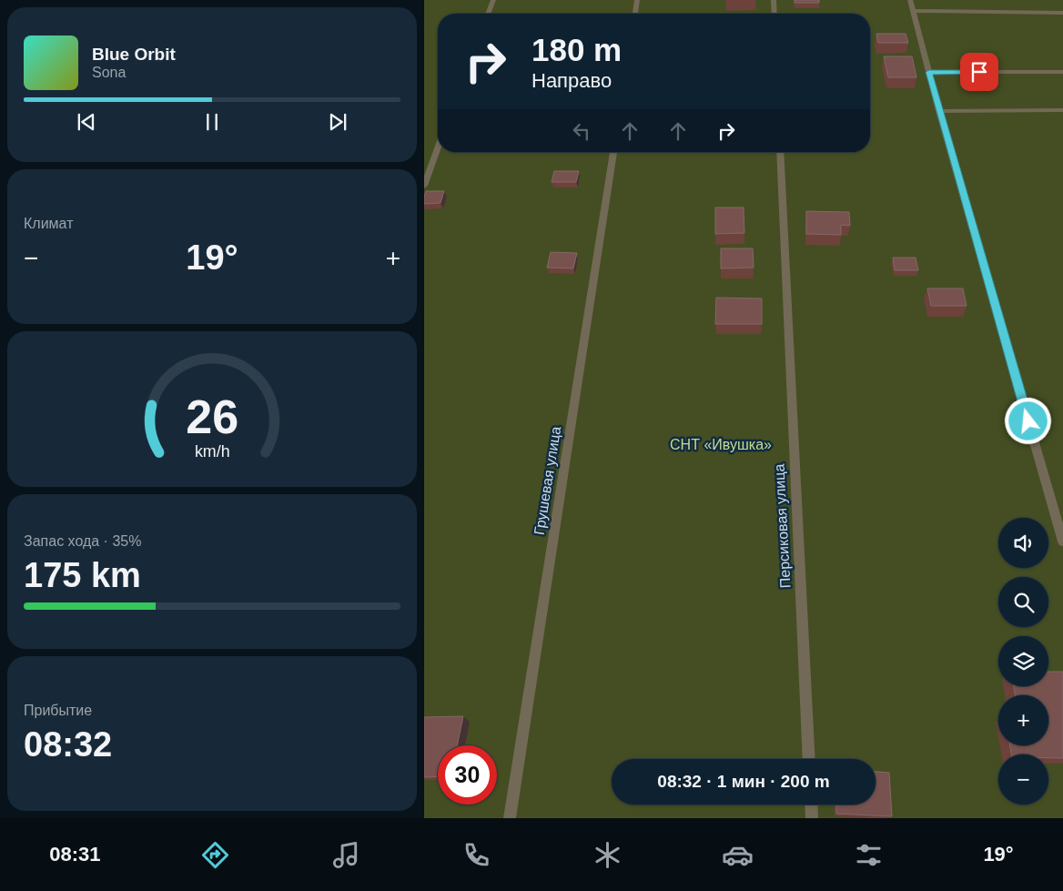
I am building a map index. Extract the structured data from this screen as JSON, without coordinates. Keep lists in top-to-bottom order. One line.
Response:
{"streets":{"street":["Грушевая улица","Персиковая улица"]},"parks":["СНТ «Ивушка»"],"page":{"turn":["180 m","Направо"],"song":["Blue Orbit","Sona"],"tile":["Климат",["Запас хода · 35%","175 km"],["Прибытие","08:32"]],"heat":["−","19°","+"],"map_buttons":["+","−"],"limit":"30","trip":"08:32 · 1 мин · 200 m","tabs":["08:31","19°"],"gauge":["26","km/h"]}}
